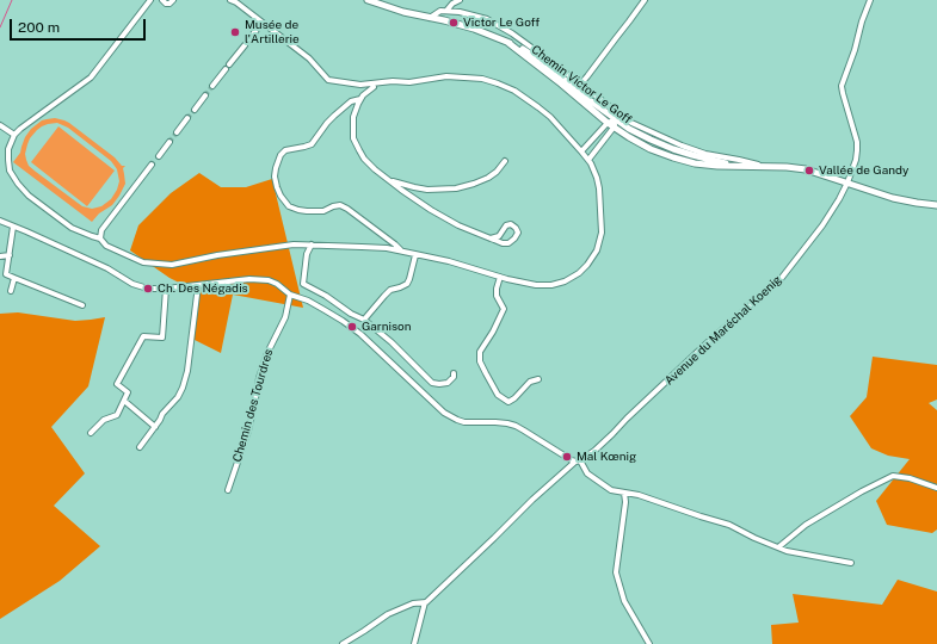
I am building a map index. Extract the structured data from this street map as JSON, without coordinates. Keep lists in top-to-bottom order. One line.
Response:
{"streets":{"street":["Chemin Victor Le Goff","Avenue du Maréchal Koenig","Chemin des Tourdres"]},"places":["Victor Le Goff","Musée de l'Artillerie","Vallée de Gandy","Ch. Des Négadis","Garnison","Mal Kœnig"],"scale_bar":"200 m"}
